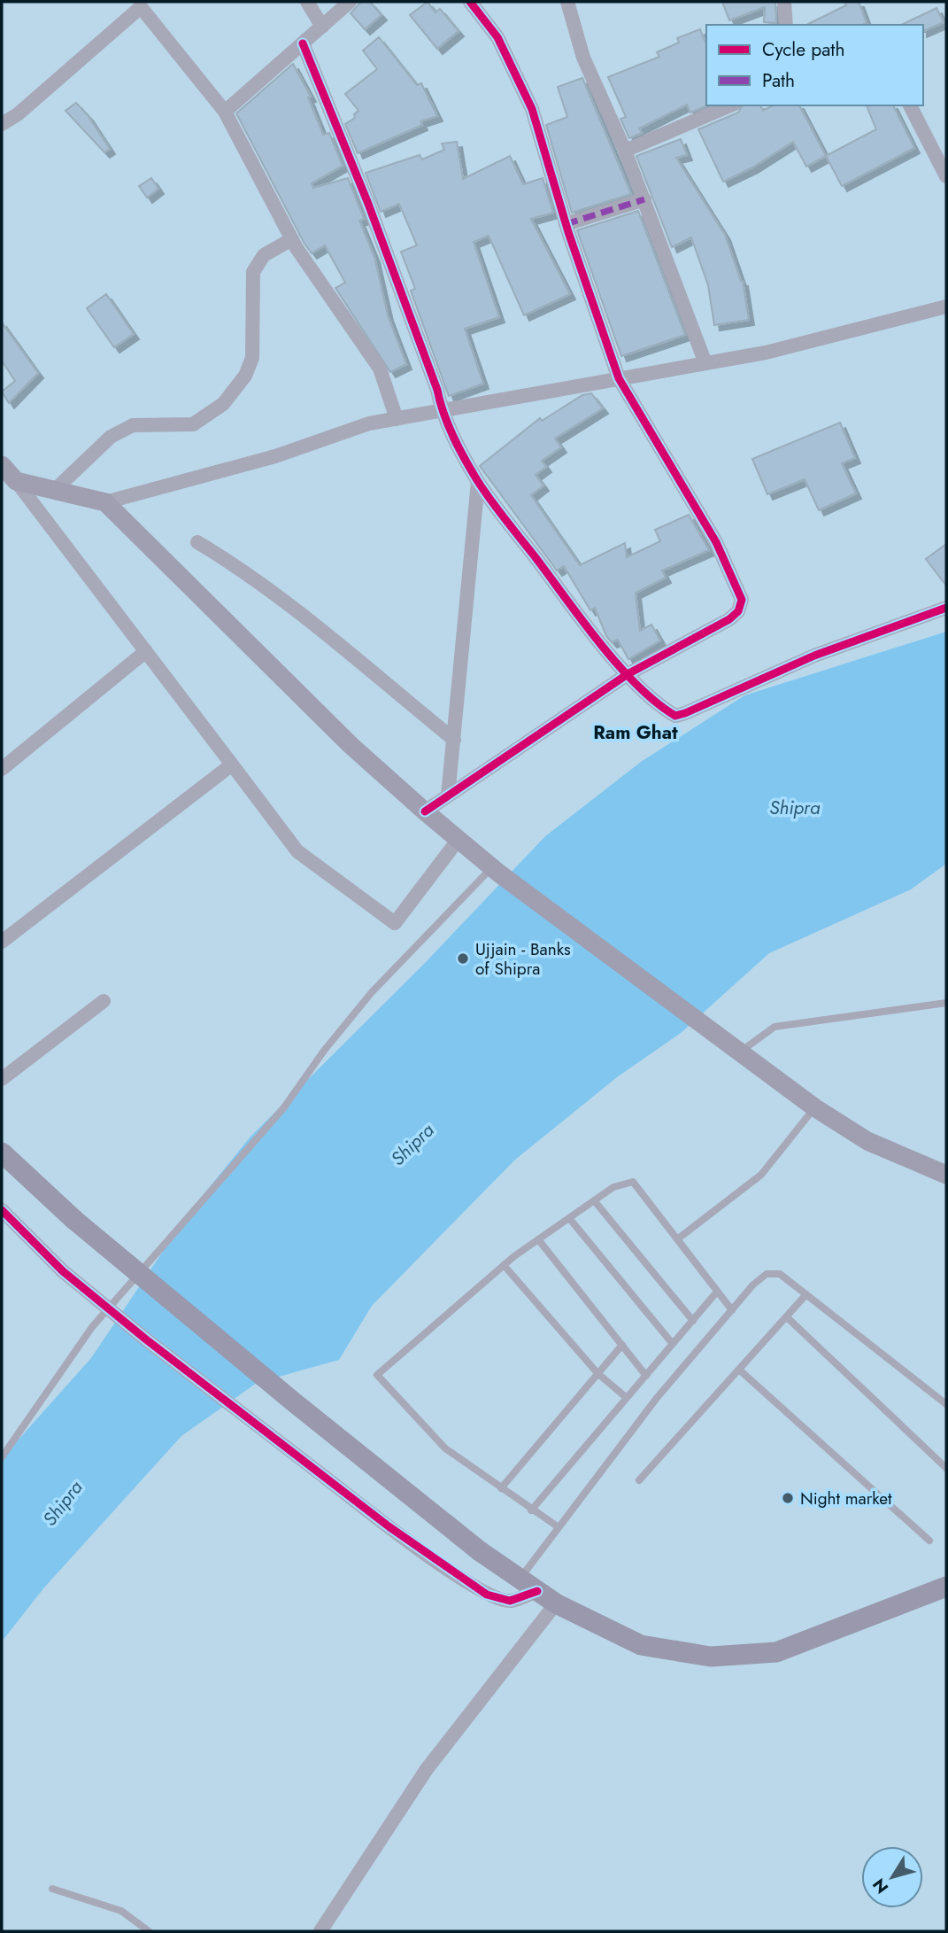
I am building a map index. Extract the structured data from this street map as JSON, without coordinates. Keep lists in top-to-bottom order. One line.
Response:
{"districts":["Ram Ghat"],"water":["Shipra"],"places":["Ujjain - Banks of Shipra","Night market"],"legend":["Cycle path","Path"],"north":"bottom left"}
